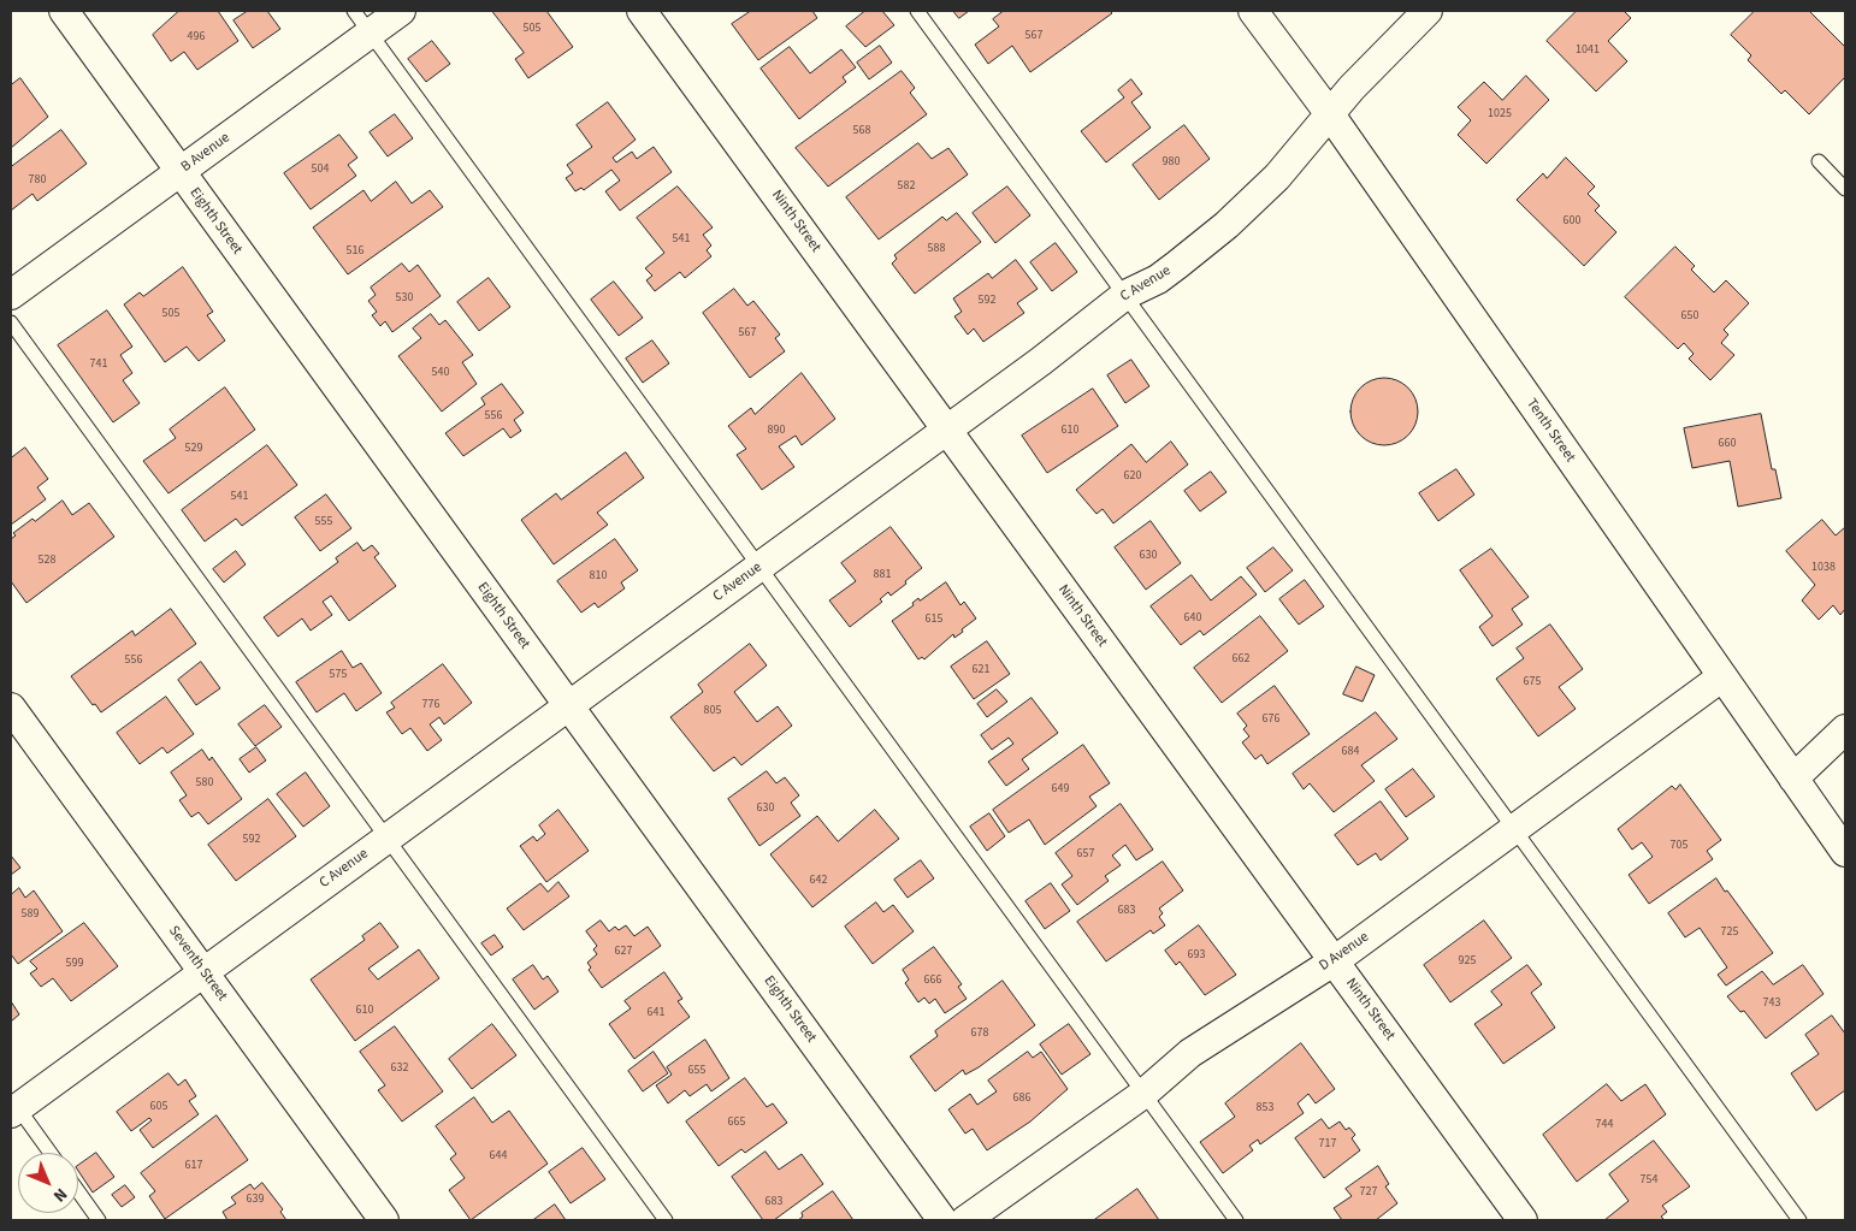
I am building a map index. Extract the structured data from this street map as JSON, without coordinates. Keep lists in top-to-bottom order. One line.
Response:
{"streets":{"street":["B Avenue","Eighth Street","Ninth Street","C Avenue","Tenth Street","D Avenue","Seventh Street"]},"crossings":[["B Avenue","Eighth Street"],["Eighth Street","C Avenue"],["Ninth Street","C Avenue"],["Ninth Street","D Avenue"],["C Avenue","Tenth Street"],["C Avenue","Seventh Street"],["Tenth Street","D Avenue"]],"house_numbers":["505","567","496","1041","1025","568","980","504","780","582","600","541","588","516","530","592","505","650","567","741","540","556","890","610","660","529","620","541","555","630","528","1038","881","810","640","615","662","556","621","575","675","776","805","676","684","580","649","630","592","705","657","642","683","589","725","627","693","925","599","666","743","610","641","678","632","655","686","605","853","665","744","717","644","617","754","727","639","683"],"north":"bottom right"}
